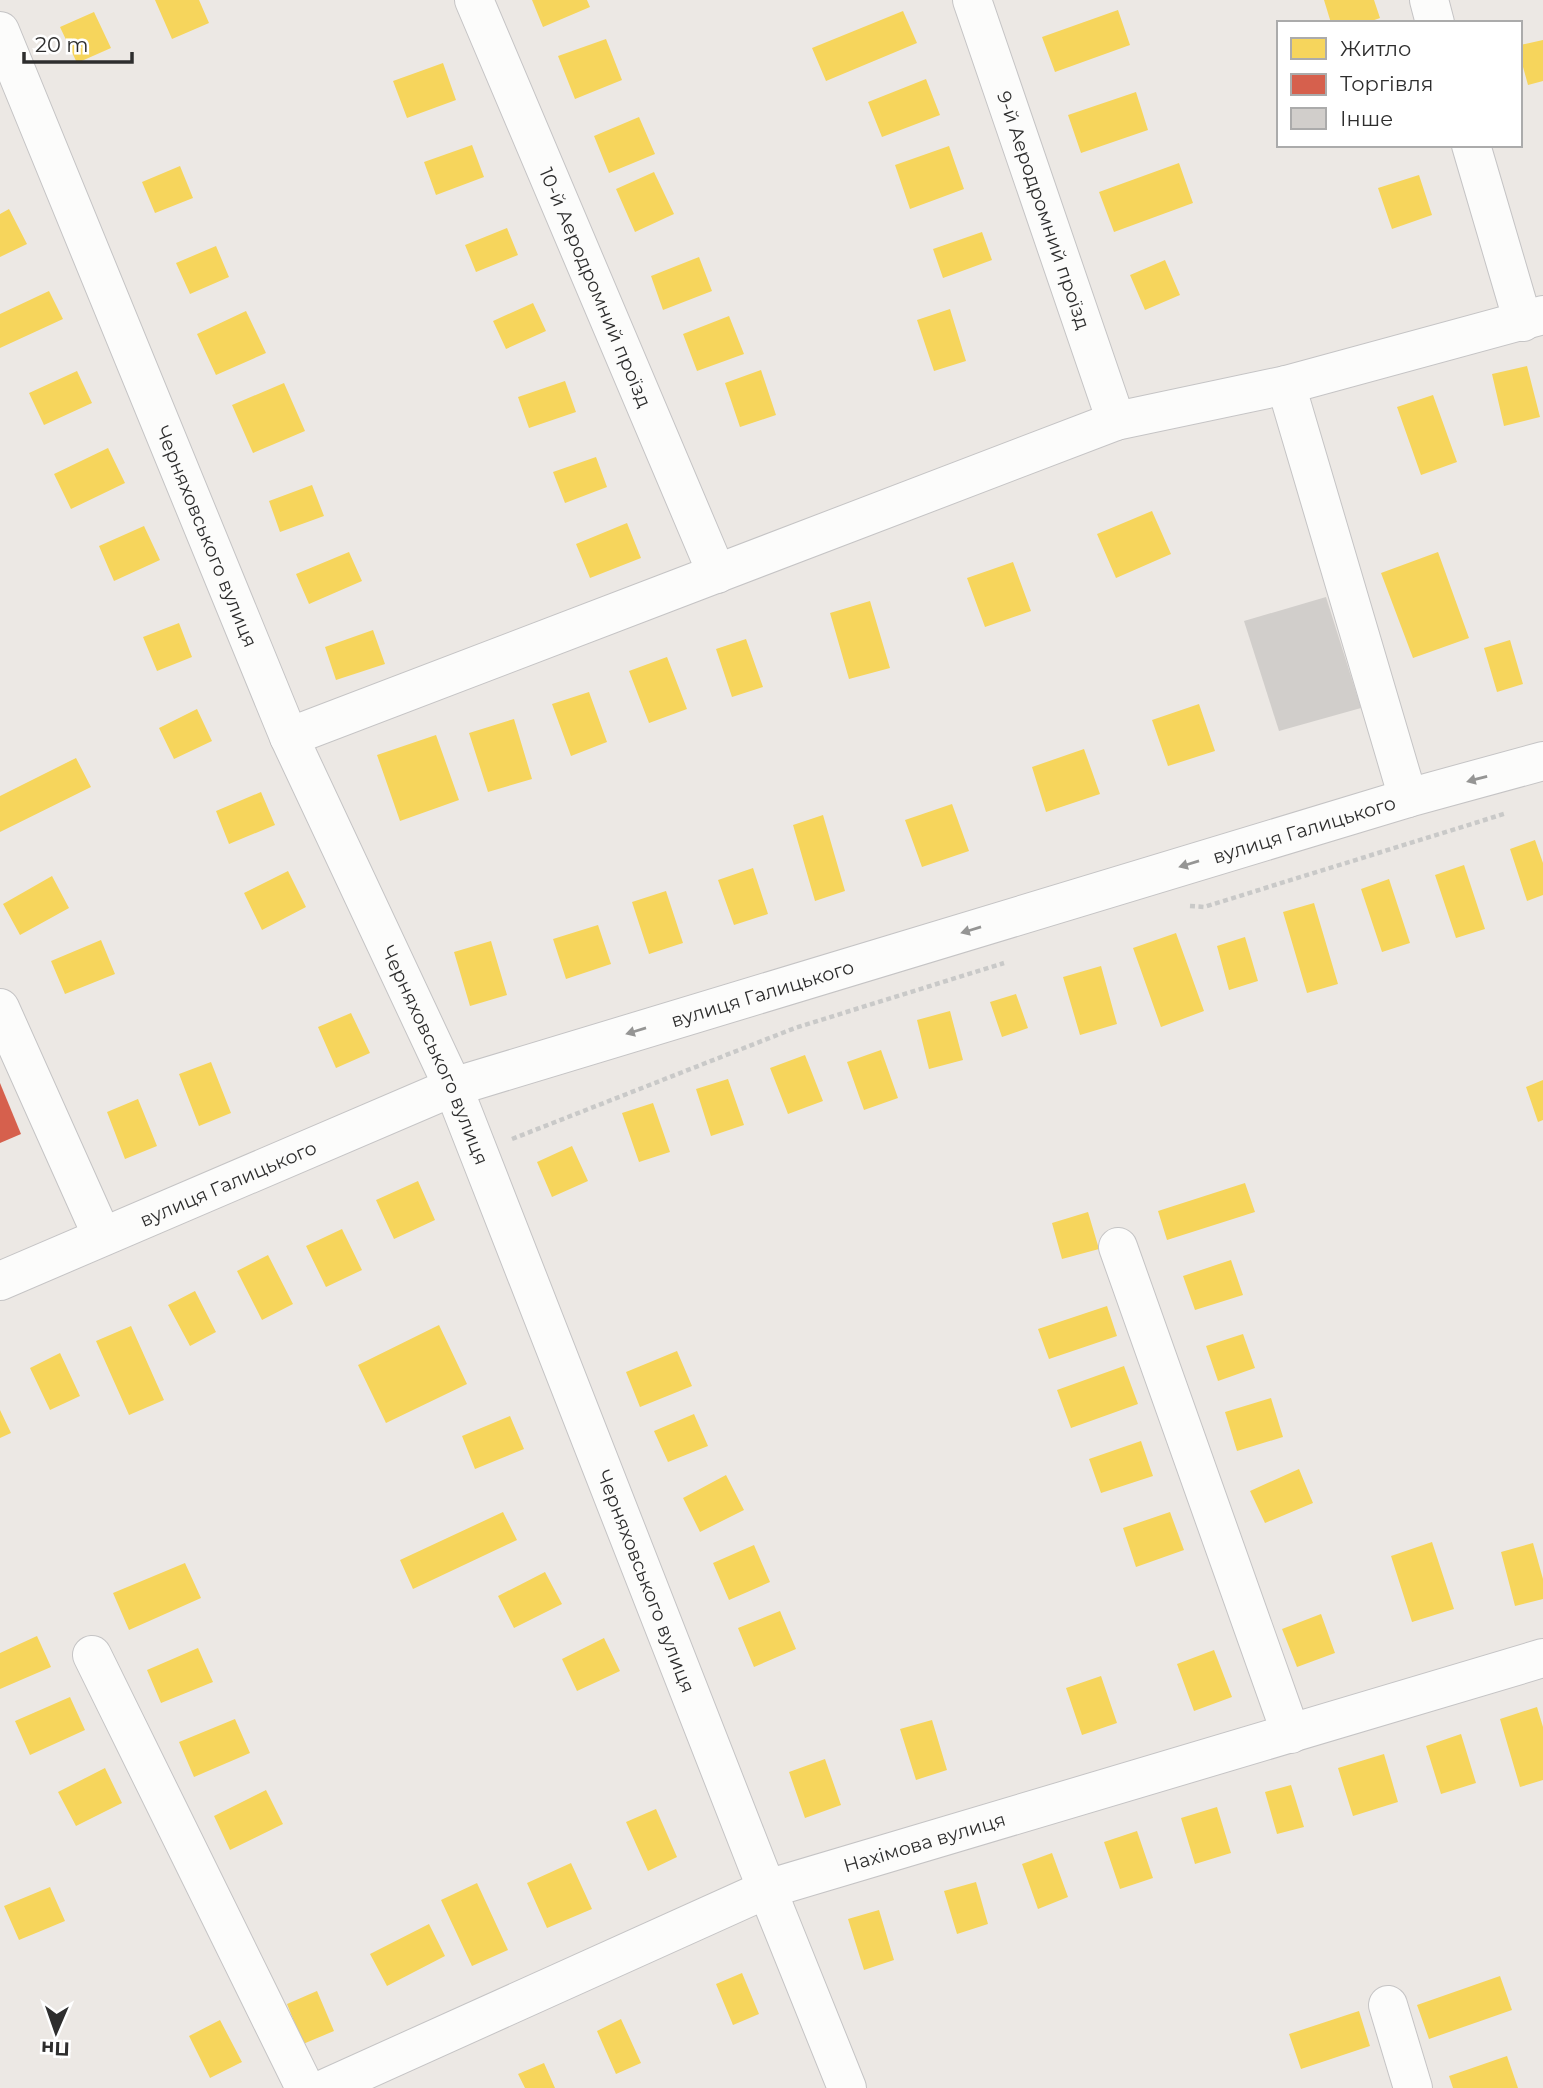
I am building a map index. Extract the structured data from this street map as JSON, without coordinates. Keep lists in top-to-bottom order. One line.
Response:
{"streets":{"street":["9-й Аеродромний проїзд","10-й Аеродромний проїзд","Черняховського вулиця","вулиця Галицького","Нахімова вулиця"]},"crossings":[["Черняховського вулиця","вулиця Галицького"],["Черняховського вулиця","Нахімова вулиця"]],"one_way":["вулиця Галицького"],"legend":["Житло","Торгівля","Інше"],"scale_bar":"20 m","north":"bottom"}
